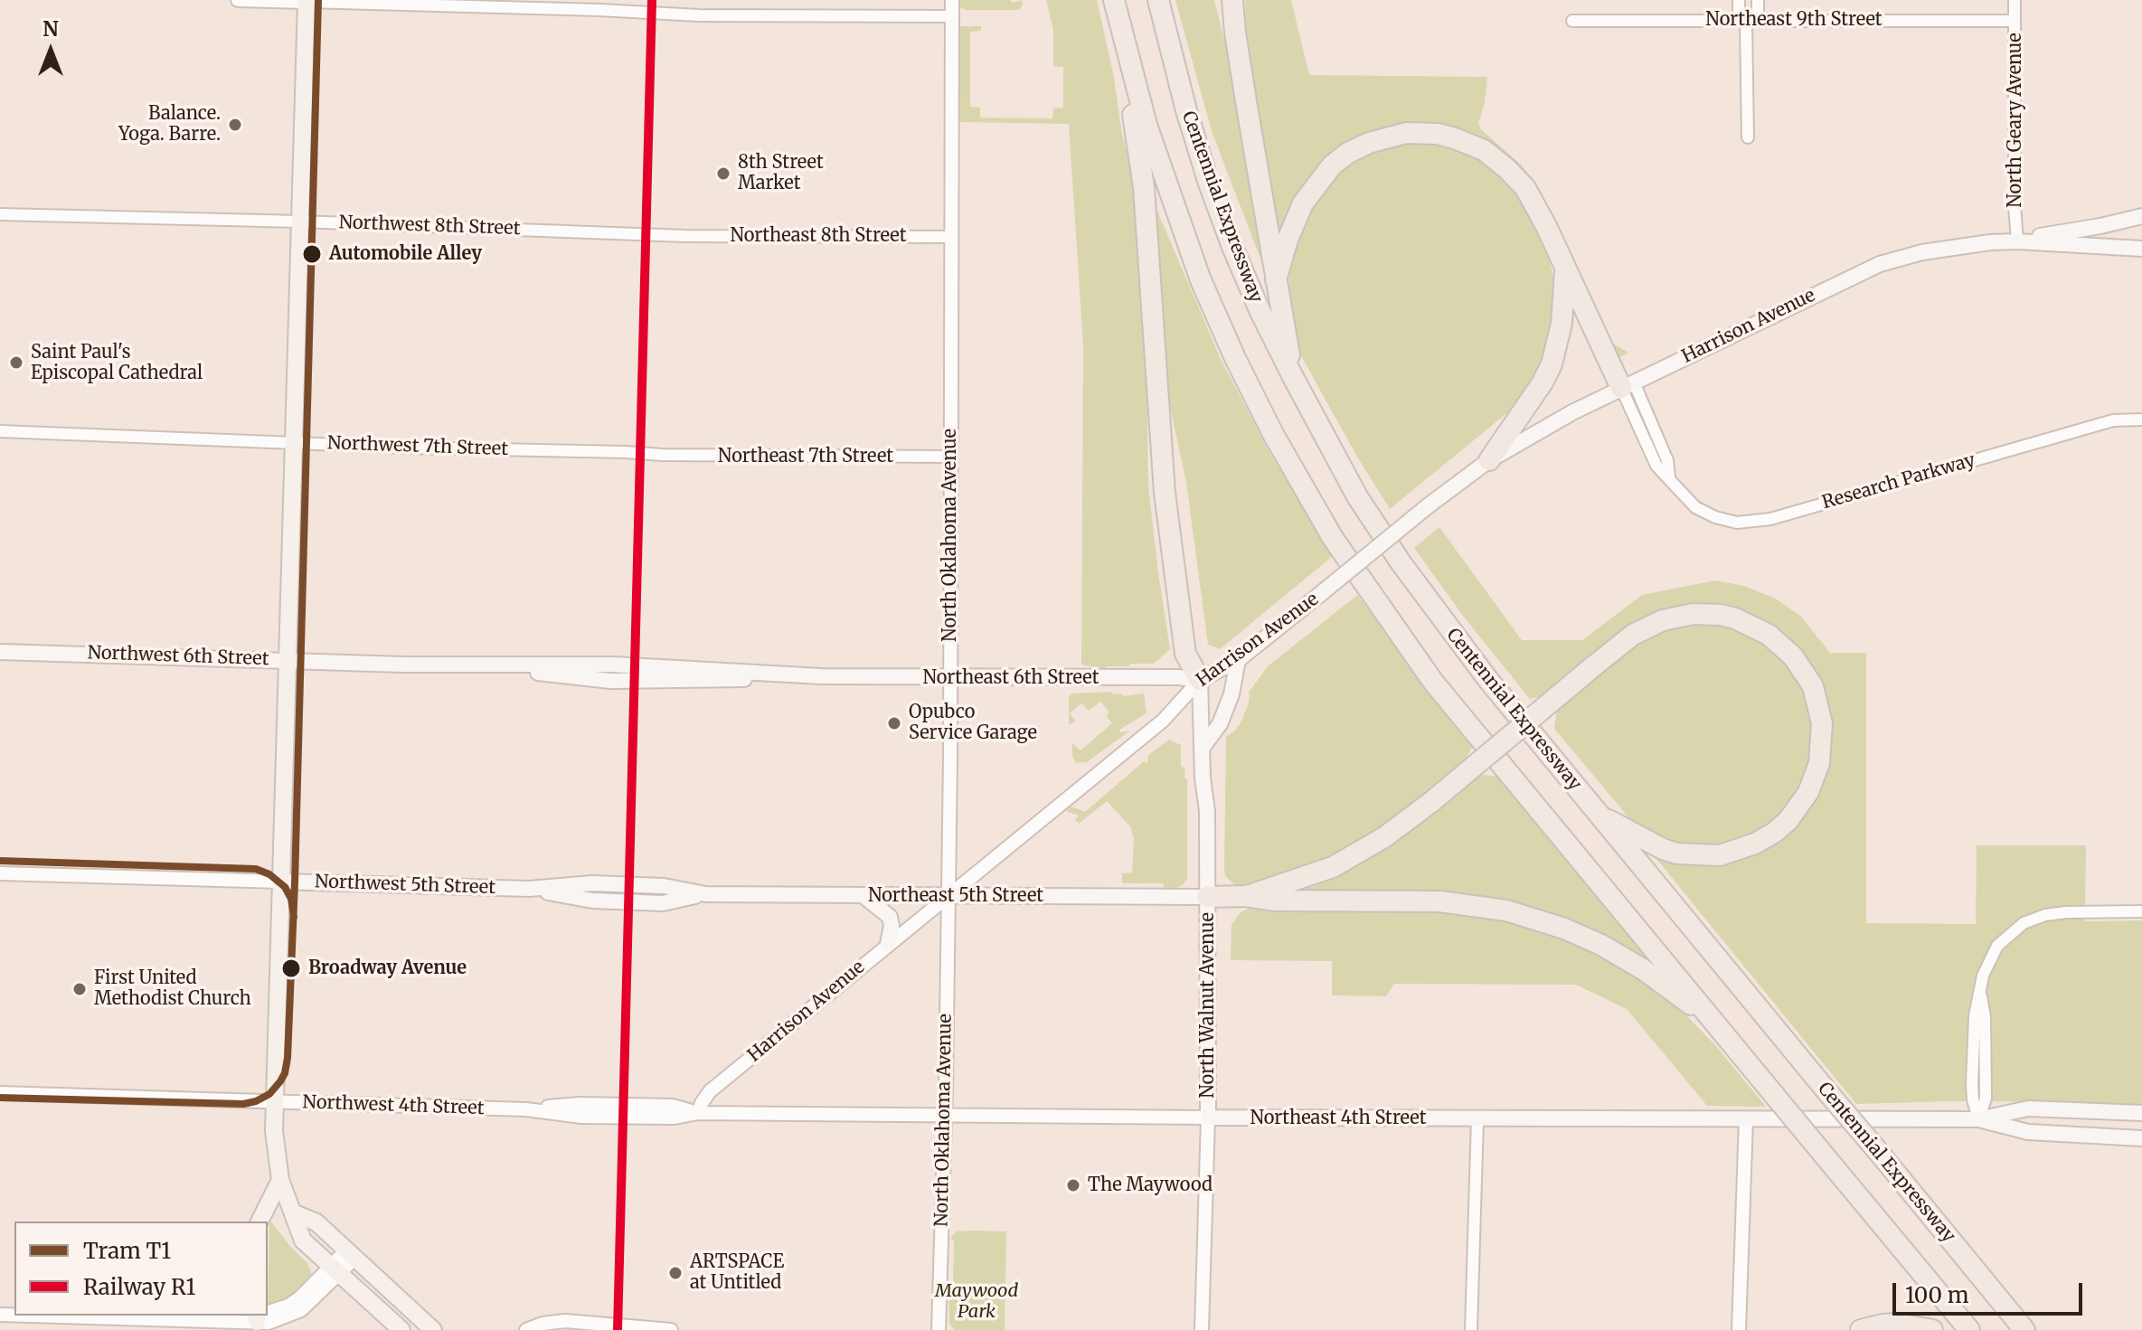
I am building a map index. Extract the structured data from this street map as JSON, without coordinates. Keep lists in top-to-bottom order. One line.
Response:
{"streets":{"highway":["Centennial Expressway"],"main road":["Harrison Avenue","Northwest 6th Street","Northeast 6th Street","Northwest 5th Street","Northeast 5th Street","North Walnut Avenue","Northeast 4th Street"],"street":["Northeast 9th Street","North Geary Avenue","Northwest 8th Street","Northeast 8th Street","Northwest 7th Street","Northeast 7th Street","Research Parkway","North Oklahoma Avenue","Northwest 4th Street"]},"crossings":[["Northeast 9th Street","North Geary Avenue"],["North Geary Avenue","Harrison Avenue"],["Northwest 8th Street","Northeast 8th Street"],["Northeast 8th Street","North Oklahoma Avenue"],["Harrison Avenue","Research Parkway"],["Harrison Avenue","North Oklahoma Avenue"],["Harrison Avenue","Northeast 6th Street"],["Harrison Avenue","Northeast 5th Street"],["Harrison Avenue","North Walnut Avenue"],["Harrison Avenue","Northwest 4th Street"],["Harrison Avenue","Northeast 4th Street"],["Northwest 7th Street","Northeast 7th Street"],["Northeast 7th Street","North Oklahoma Avenue"],["North Oklahoma Avenue","Northeast 6th Street"],["North Oklahoma Avenue","Northeast 5th Street"],["North Oklahoma Avenue","Northeast 4th Street"],["Northwest 6th Street","Northeast 6th Street"],["Northeast 6th Street","North Walnut Avenue"],["Northwest 5th Street","Northeast 5th Street"],["Northeast 5th Street","North Walnut Avenue"],["North Walnut Avenue","Northeast 4th Street"],["Northwest 4th Street","Northeast 4th Street"]],"parks":["Maywood Park"],"places":["Balance. Yoga. Barre.","8th Street Market","Automobile Alley","Saint Paul's Episcopal Cathedral","Opubco Service Garage","Broadway Avenue","First United Methodist Church","The Maywood","ARTSPACE at Untitled"],"lines":["tram line T1","rail line R1"],"legend":["Tram T1","Railway R1"],"scale_bar":"100 m","north":"top"}
